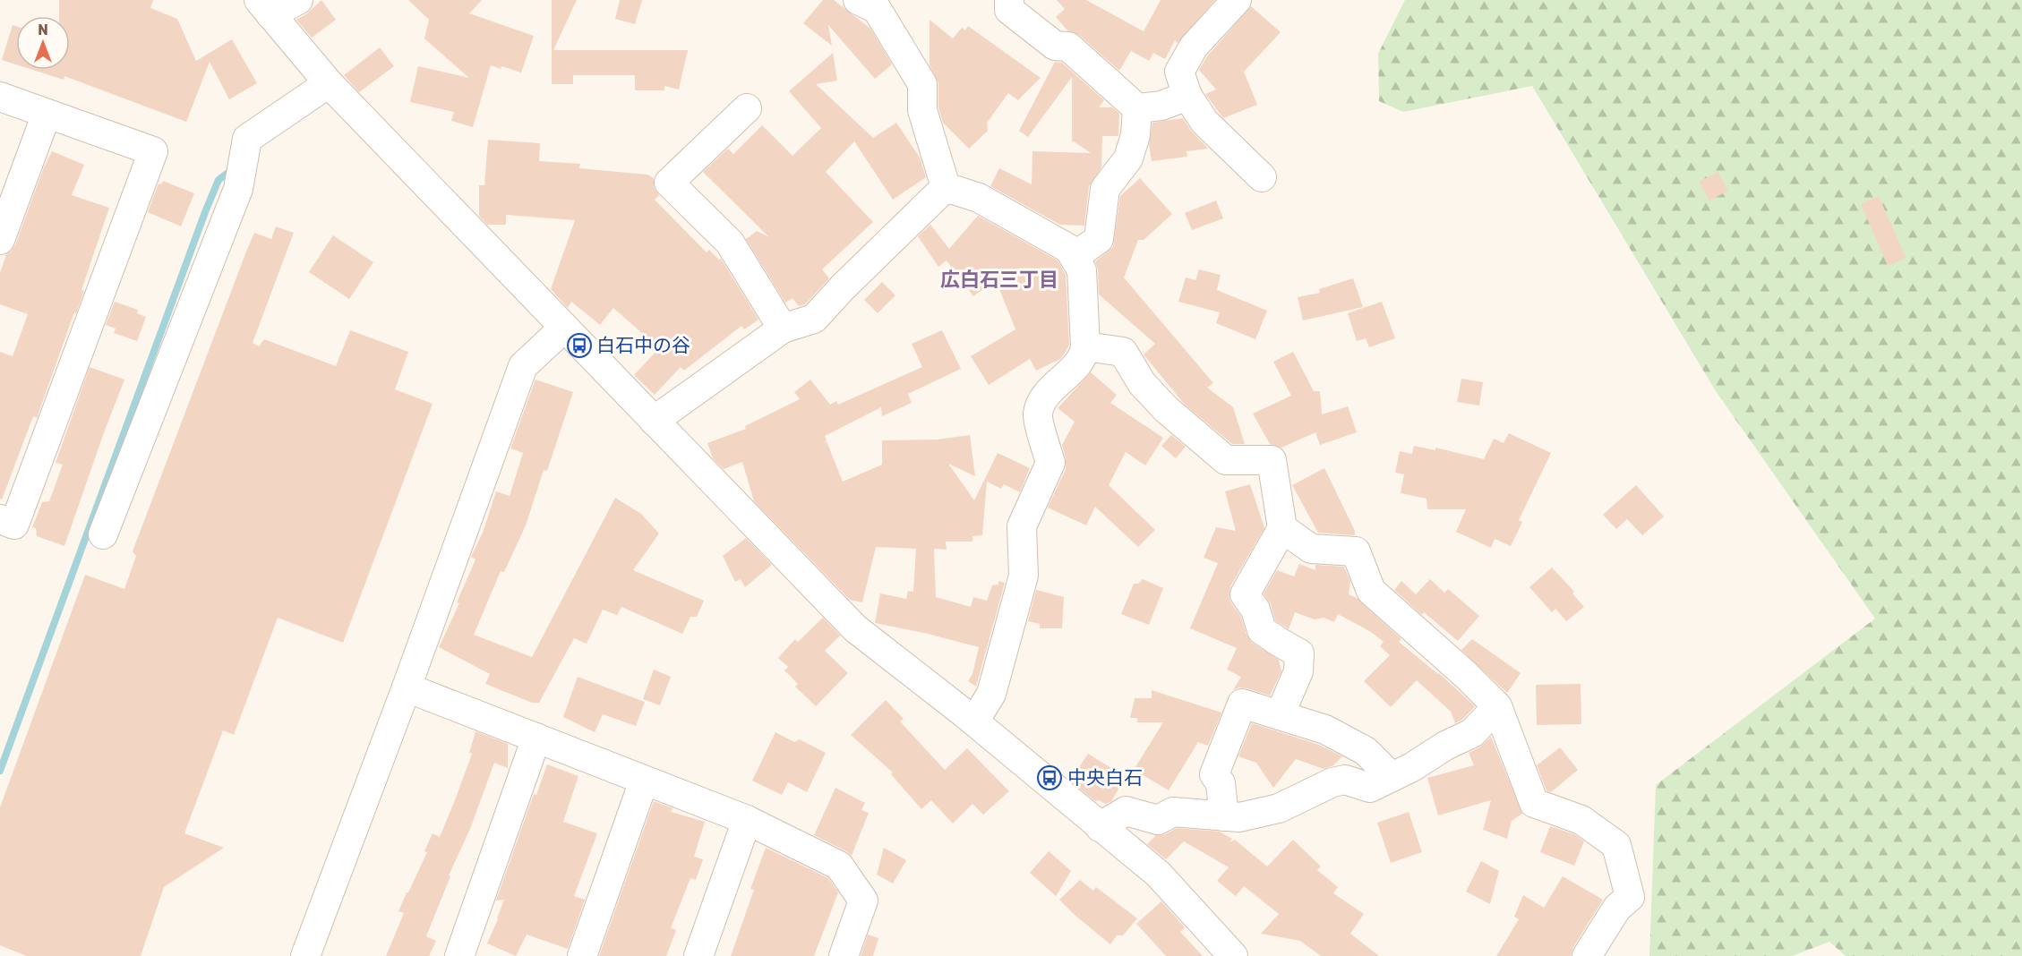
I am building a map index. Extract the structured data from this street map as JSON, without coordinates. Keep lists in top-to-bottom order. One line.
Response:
{"districts":["広白石三丁目"],"places":{"bus stop":["白石中の谷","中央白石"]},"north":"top"}
